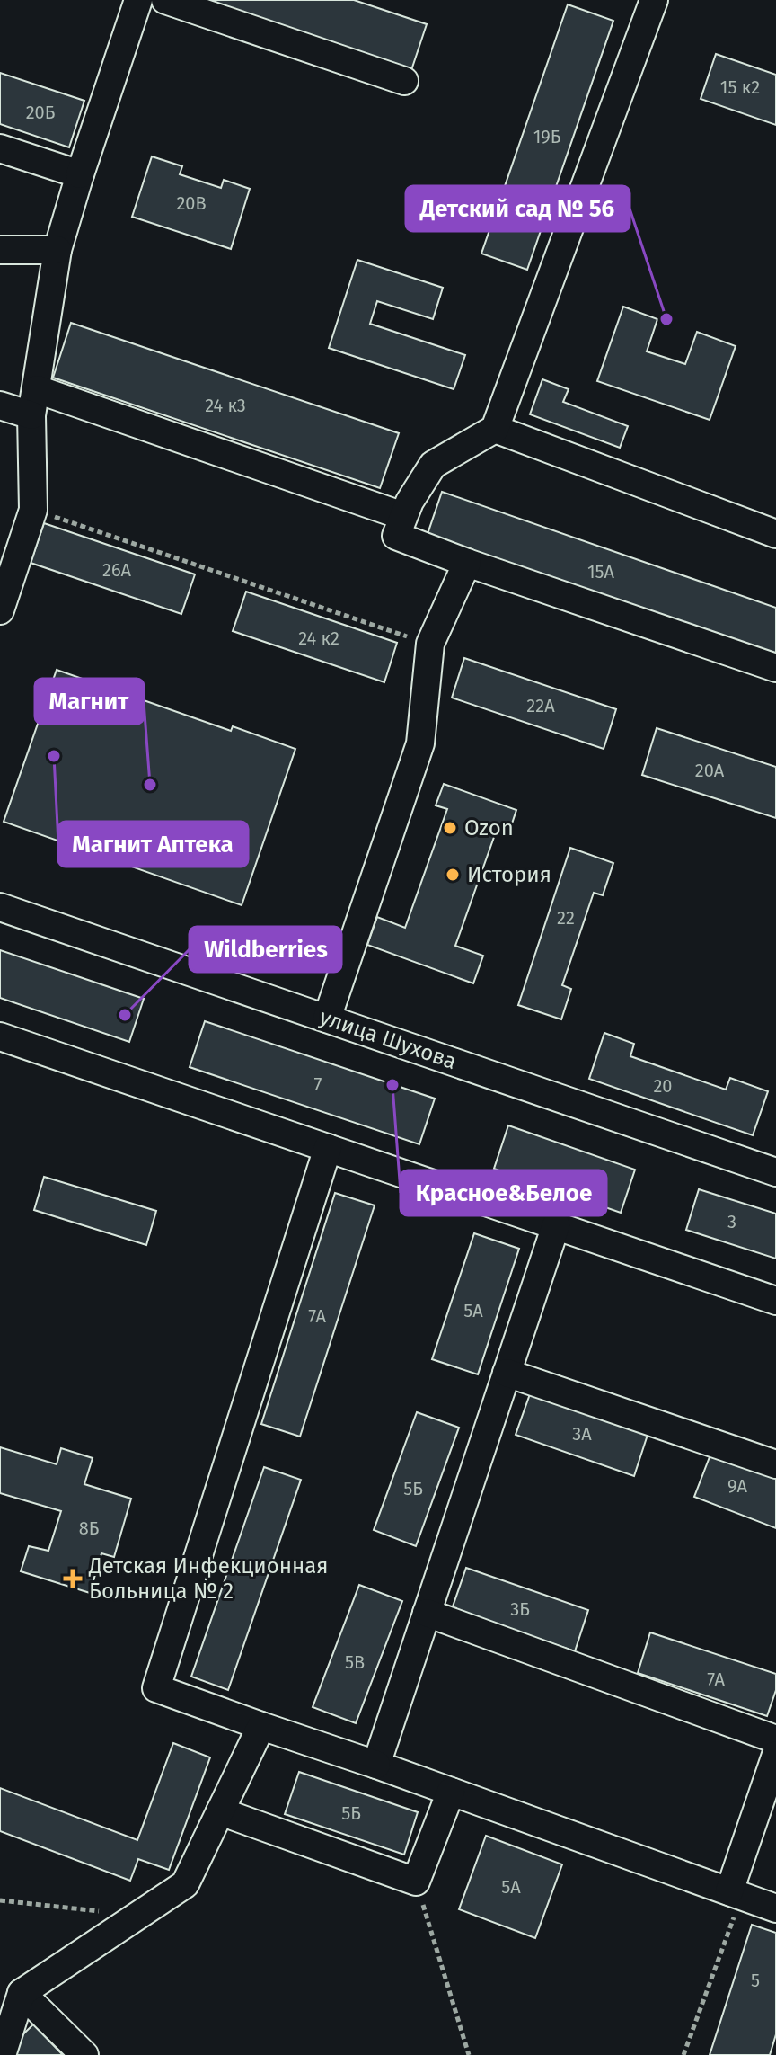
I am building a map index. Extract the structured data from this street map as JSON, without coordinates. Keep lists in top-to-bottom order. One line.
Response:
{"streets":{"street":["улица Шухова"]},"places":{"other":["Детский сад № 56","Магнит Аптека","Магнит","Ozon","История","Wildberries","Красное&Белое"],"health":["Детская Инфекционная Больница № 2"]},"house_numbers":["15 к2","20Б","19Б","20В","24 к3","26А","15А","24 к2","22А","20А","22","7","20","3","5А","7А","3А","9А","5Б","8Б","3Б","5В","7А","5Б","5А","5"]}
